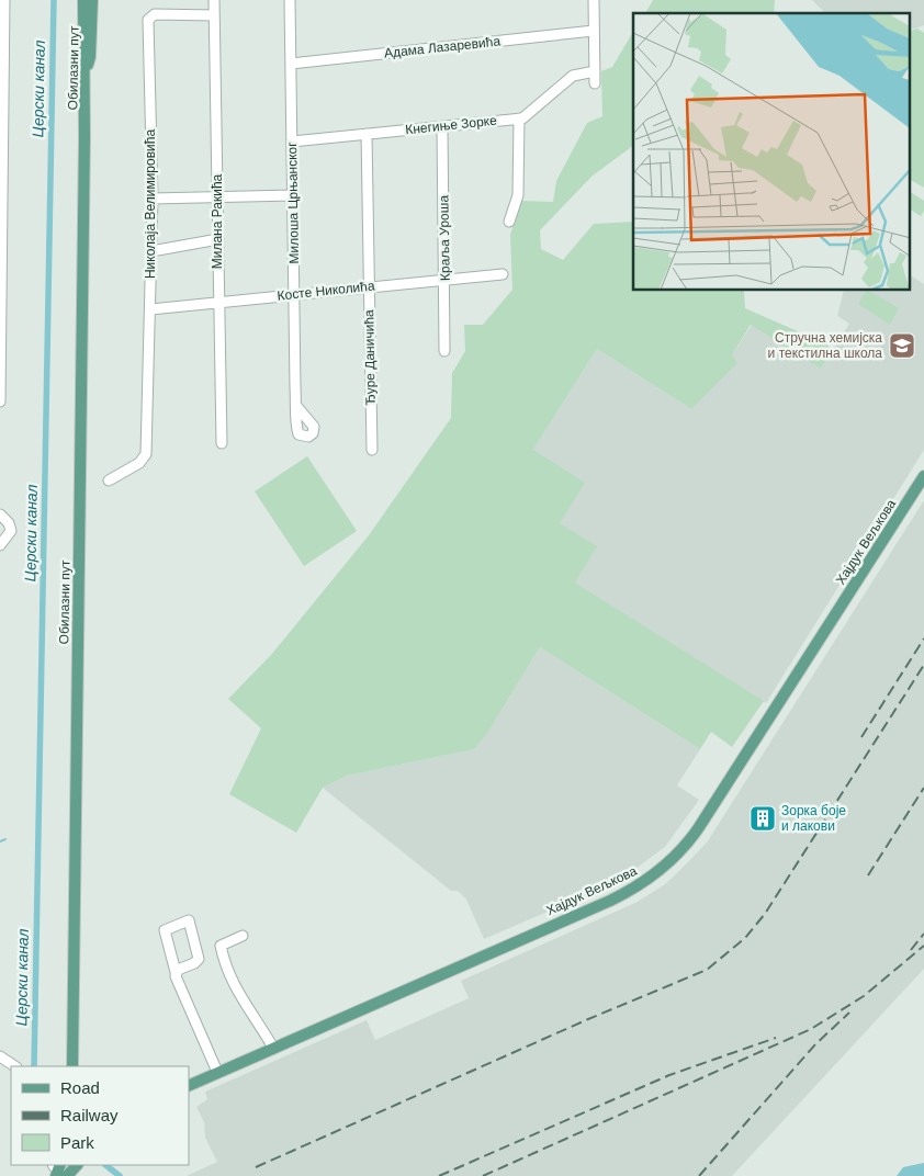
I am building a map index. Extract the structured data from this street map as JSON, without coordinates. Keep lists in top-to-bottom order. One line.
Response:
{"streets":{"main road":["Обилазни пут","Хајдук Вељкова"],"street":["Адама Лазаревића","Кнегиње Зорке","Милоша Црњанског","Николаја Велимировића","Милана Ракића","Краља Уроша","Косте Николића","Ђуре Даничића"]},"crossings":[["Адама Лазаревића","Милоша Црњанског"],["Кнегиње Зорке","Милоша Црњанског"],["Кнегиње Зорке","Краља Уроша"],["Кнегиње Зорке","Ђуре Даничића"],["Милоша Црњанског","Косте Николића"],["Николаја Велимировића","Милана Ракића"],["Николаја Велимировића","Косте Николића"],["Милана Ракића","Косте Николића"],["Краља Уроша","Косте Николића"],["Косте Николића","Ђуре Даничића"]],"water":["Церски канал"],"places":{"school or university":["Стручна хемијска и текстилна школа"],"building":["Зорка боје и лакови"]},"legend":["Road","Railway","Park"]}
